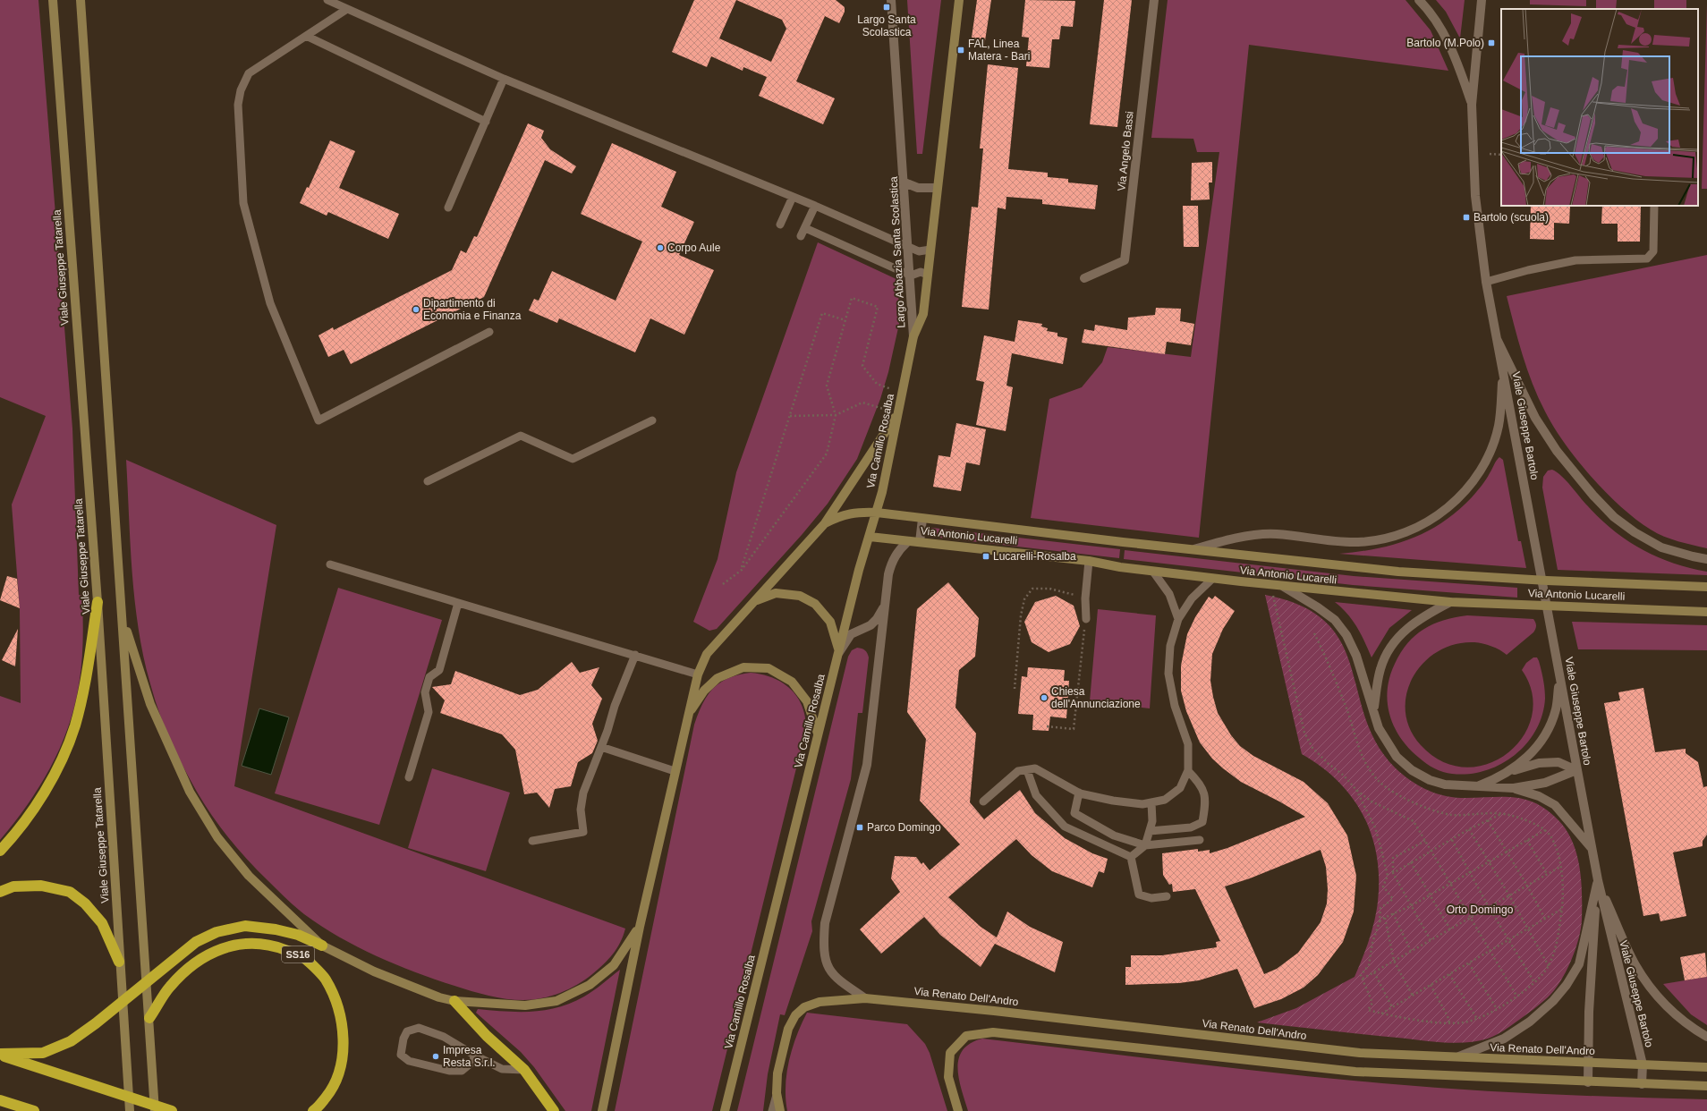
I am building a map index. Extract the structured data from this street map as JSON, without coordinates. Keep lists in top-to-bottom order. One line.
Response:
{"streets":{"highway":["SS16"],"street":["Via Angelo Bassi","Largo Abbazia Santa Scolastica","Viale Giuseppe Tatarella","Viale Giuseppe Bartolo","Via Camillo Rosalba","Via Antonio Lucarelli","Via Renato Dell'Andro"]},"crossings":[["Largo Abbazia Santa Scolastica","Via Camillo Rosalba"],["Viale Giuseppe Bartolo","Via Renato Dell'Andro"],["Via Camillo Rosalba","Via Antonio Lucarelli"]],"parks":["Orto Domingo"],"places":{"transit":["Largo Santa Scolastica","Bartolo (M.Polo)","FAL, Linea Matera - Bari","Bartolo (scuola)","Lucarelli-Rosalba","Parco Domingo"],"other":["Corpo Aule","Dipartimento di Economia e Finanza","Chiesa dell'Annunciazione","Impresa Resta S.r.l."]}}
